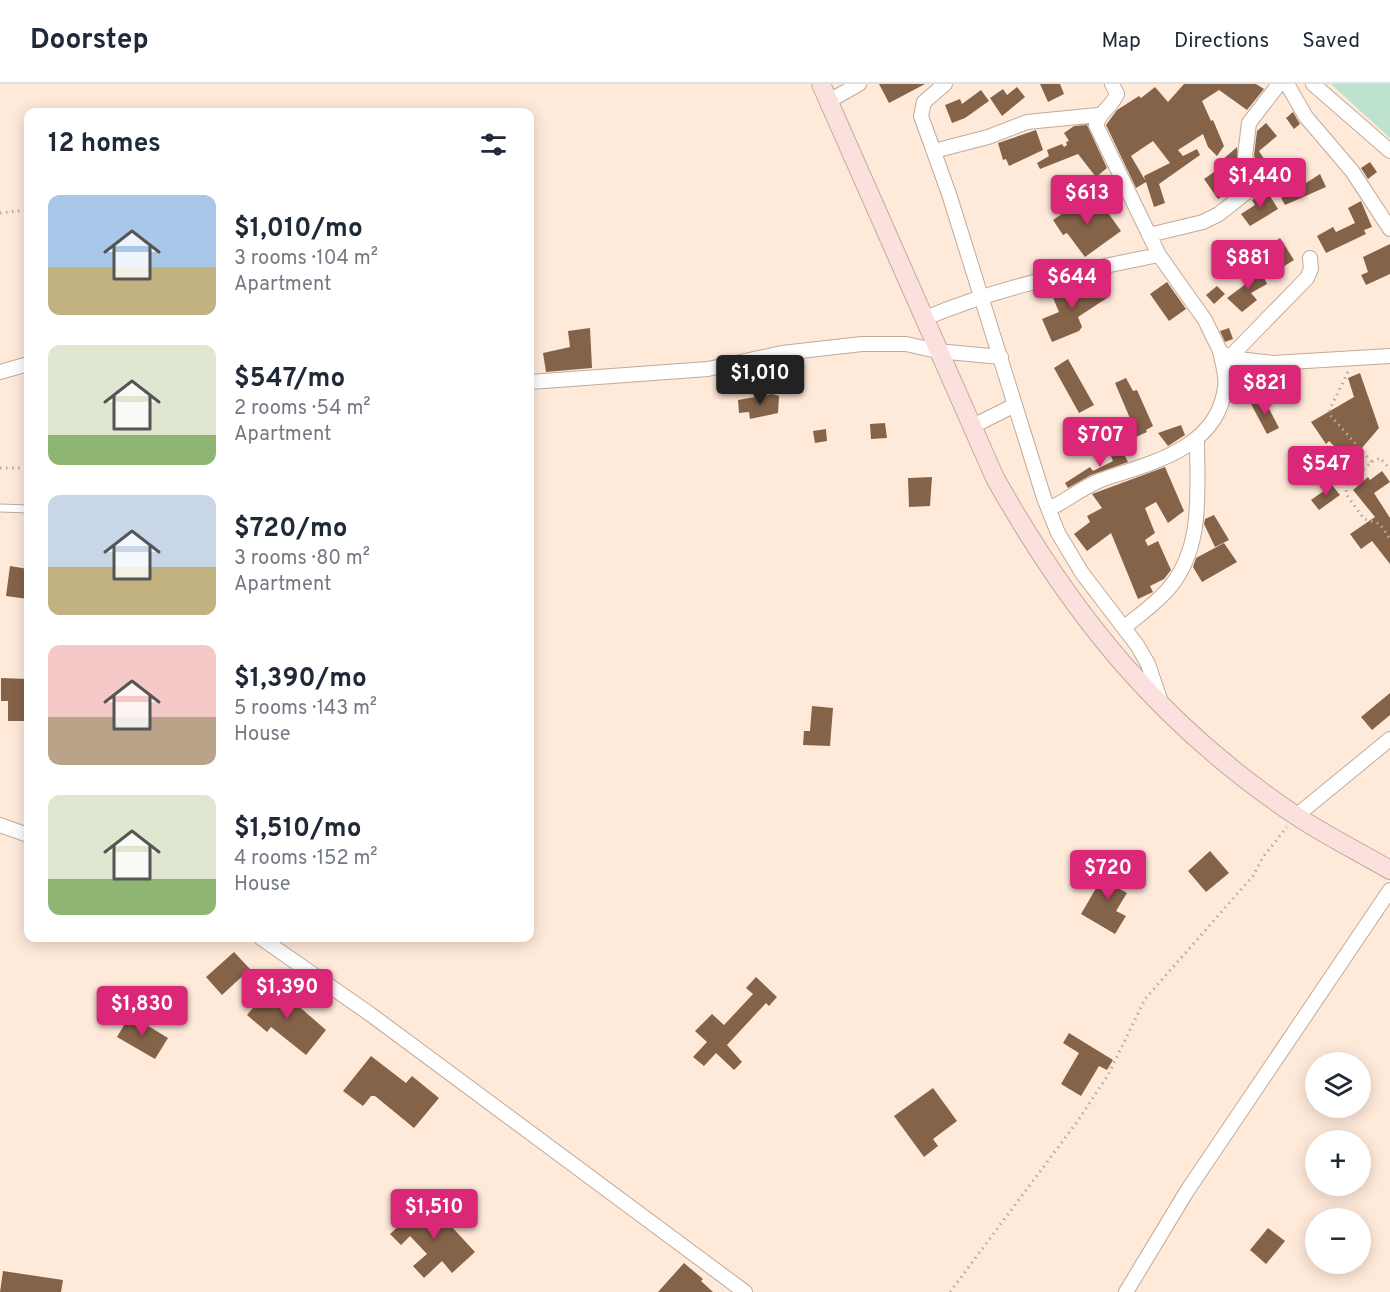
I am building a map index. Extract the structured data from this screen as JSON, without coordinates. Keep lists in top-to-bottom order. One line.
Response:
{"page":{"header":"Doorstep","nav":["Map","Directions","Saved"],"heading":"12 homes","price":["$1,440","$613","$881","$644","$1,010","$821","$707","$547","$720","$1,390","$1,830","$1,510"],"list":[{"name":"$1,010/mo","note":"3 rooms · 104 m² · Apartment"},{"name":"$547/mo","note":"2 rooms · 54 m² · Apartment"},{"name":"$720/mo","note":"3 rooms · 80 m² · Apartment"},{"name":"$1,390/mo","note":"5 rooms · 143 m² · House"},{"name":"$1,510/mo","note":"4 rooms · 152 m² · House"}],"map_buttons":["+","−"]}}
